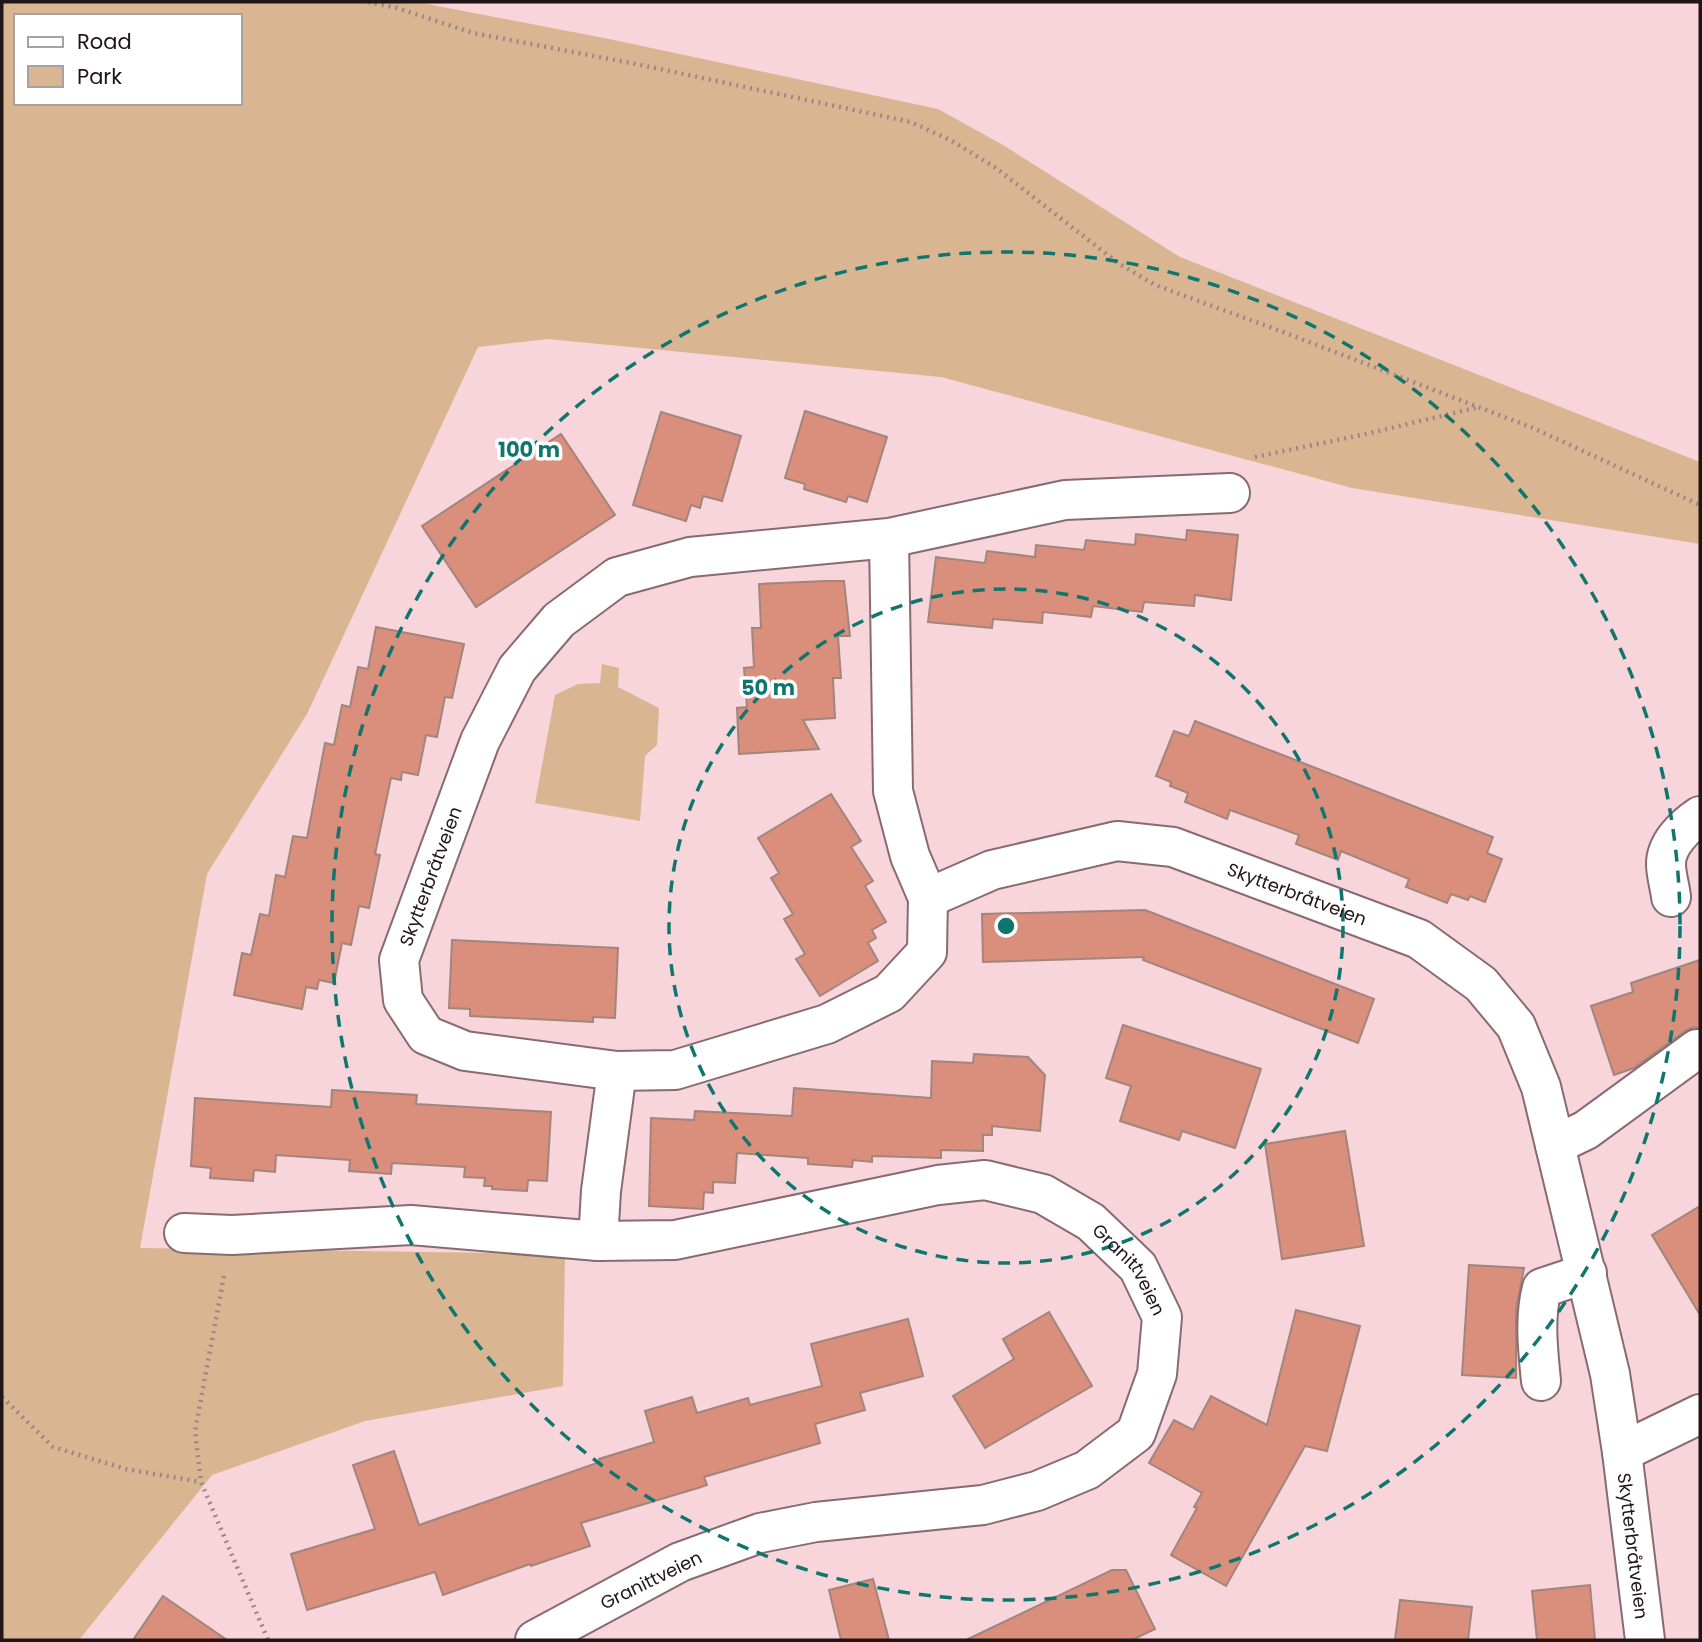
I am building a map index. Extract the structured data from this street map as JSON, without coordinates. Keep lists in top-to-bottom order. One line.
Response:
{"streets":{"street":["Skytterbråtveien","Granittveien"]},"legend":["Road","Park"],"rings":["100 m","50 m"]}
